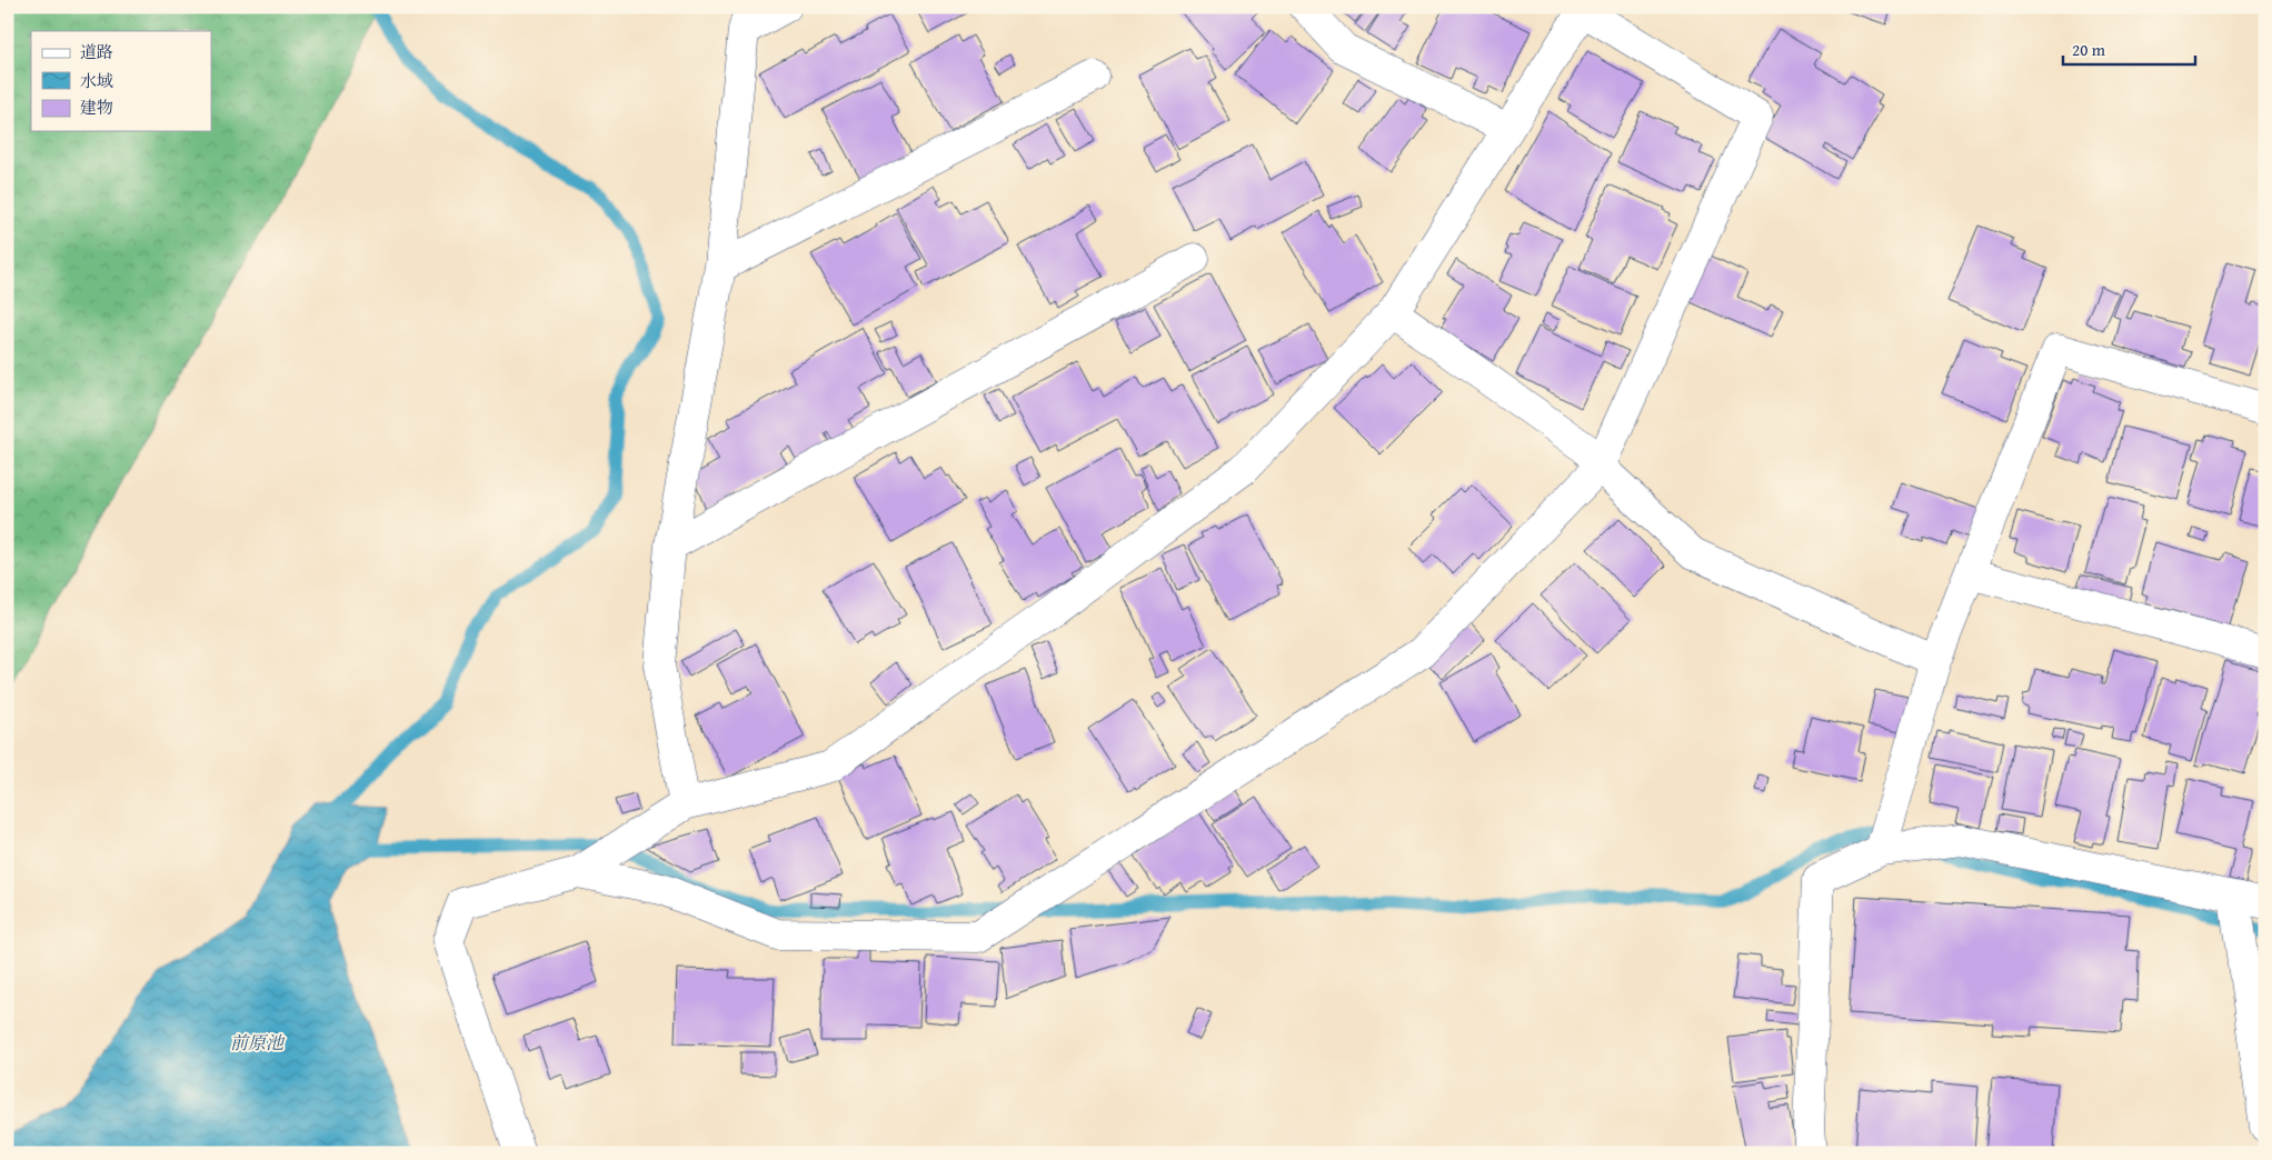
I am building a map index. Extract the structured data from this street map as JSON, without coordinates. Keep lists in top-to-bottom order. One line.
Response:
{"water":["前原池"],"legend":["道路","水域","建物"],"scale_bar":"20 m"}
